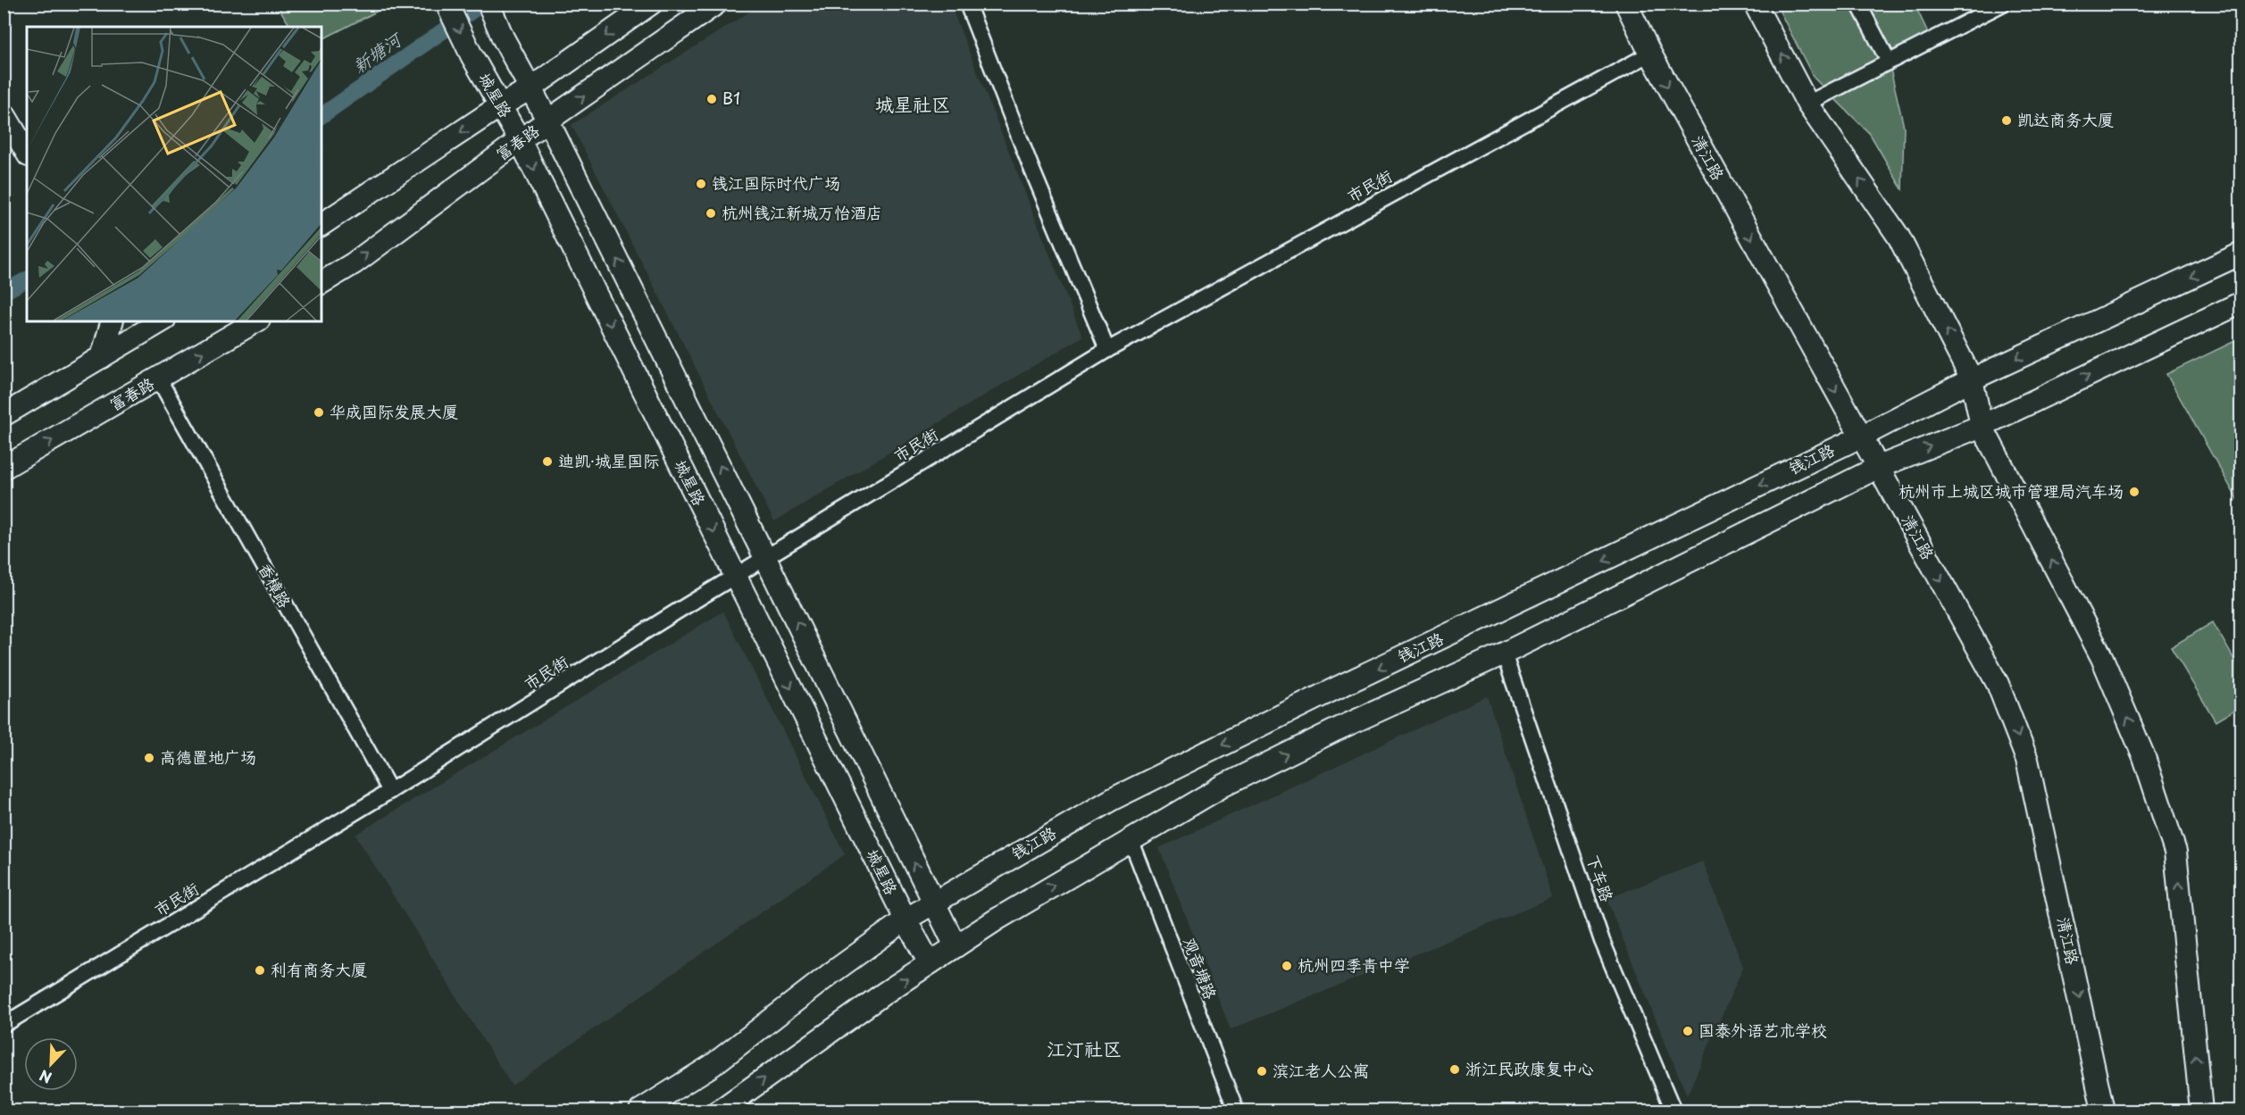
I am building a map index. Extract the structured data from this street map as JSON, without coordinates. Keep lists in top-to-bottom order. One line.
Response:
{"streets":{"main road":["城星路","富春路","清江路","钱江路"],"street":["市民街","香樟路","下车路","观音塘路"]},"crossings":[["城星路","富春路"],["城星路","市民街"],["城星路","钱江路"],["富春路","香樟路"],["清江路","市民街"],["清江路","钱江路"],["市民街","香樟路"]],"districts":["城星社区","江汀社区"],"water":["新塘河"],"places":["B1","凯达商务大厦","钱江国际时代广场","杭州钱江新城万怡酒店","华成国际发展大厦","迪凯·城星国际","杭州市上城区城市管理局汽车场","高德置地广场","杭州四季青中学","利有商务大厦","国泰外语艺术学校","浙江民政康复中心","滨江老人公寓"],"north":"bottom left"}
